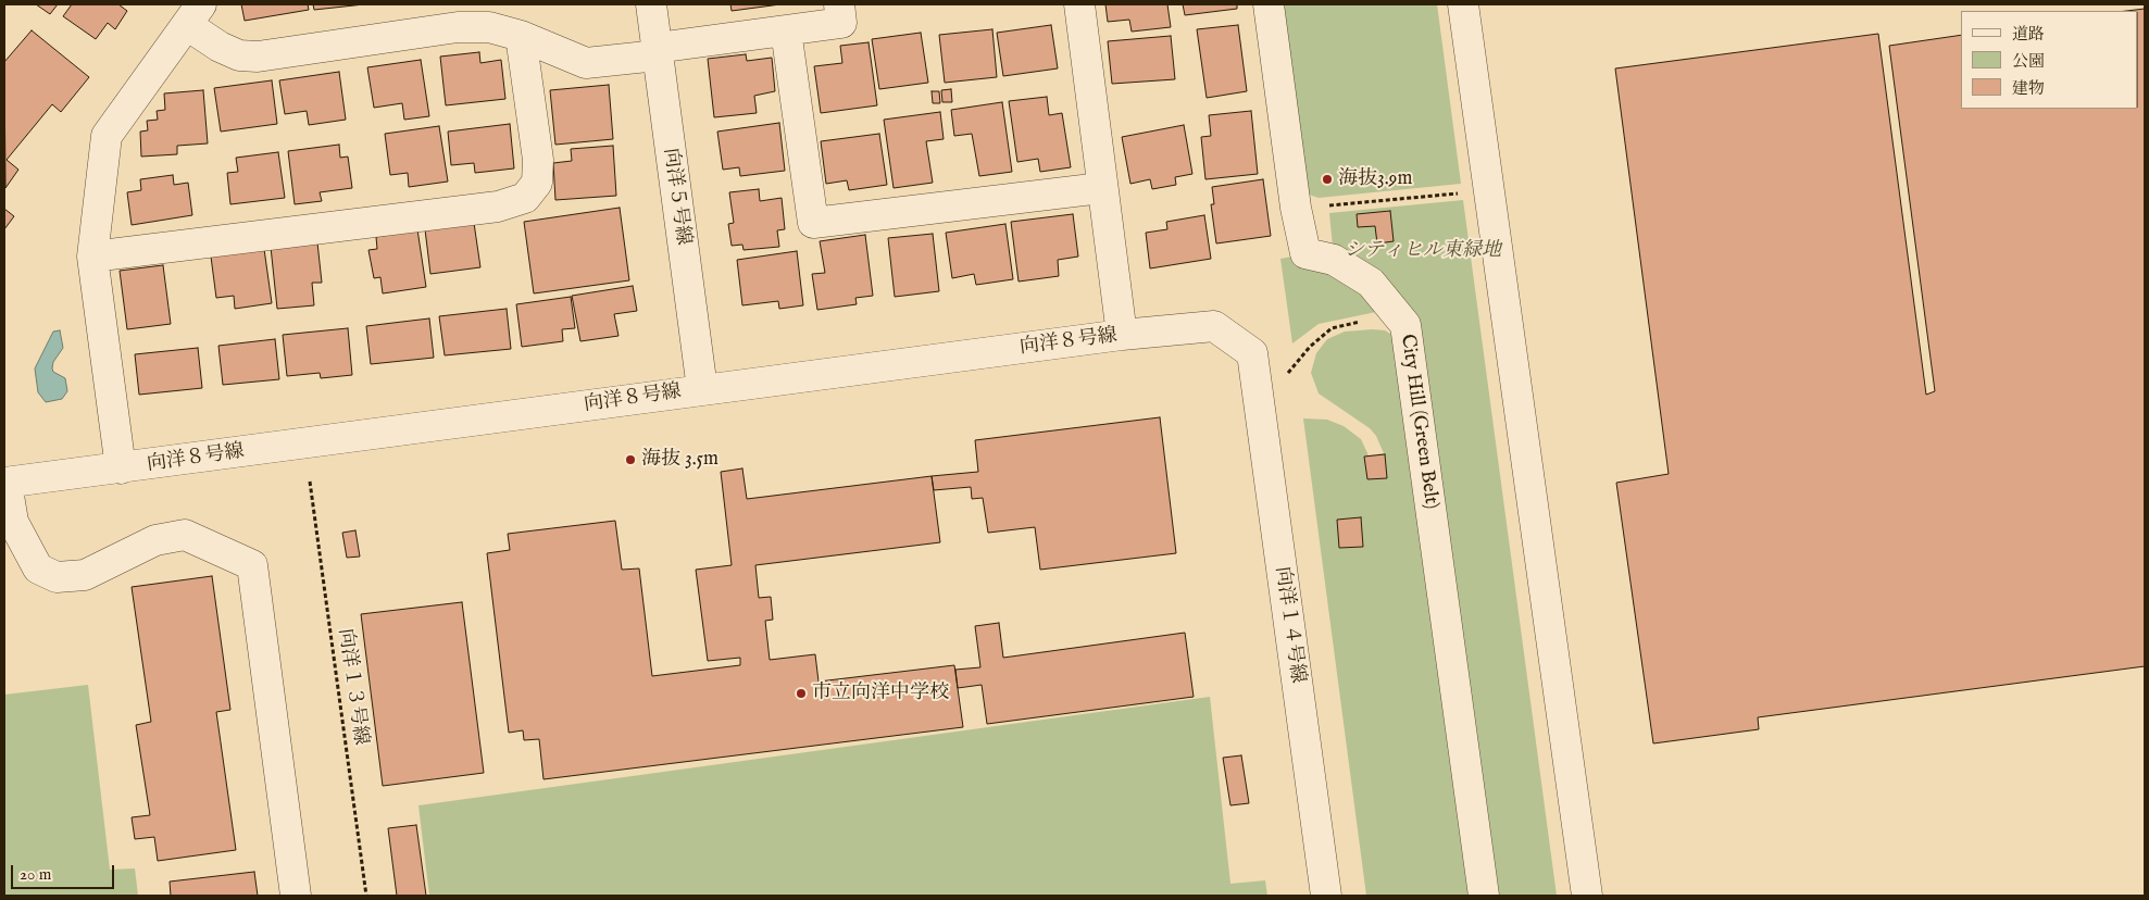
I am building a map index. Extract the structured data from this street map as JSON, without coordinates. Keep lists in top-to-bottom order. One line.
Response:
{"streets":{"street":["向洋５号線","向洋８号線","City Hill (Green Belt)","向洋１４号線"],"path":["向洋１３号線"]},"crossings":[["向洋５号線","向洋８号線"],["向洋８号線","向洋１４号線"]],"parks":["シティヒル東緑地"],"places":["海抜3.9m","海抜 3.5m","市立向洋中学校"],"legend":["道路","公園","建物"],"scale_bar":"20 m"}
